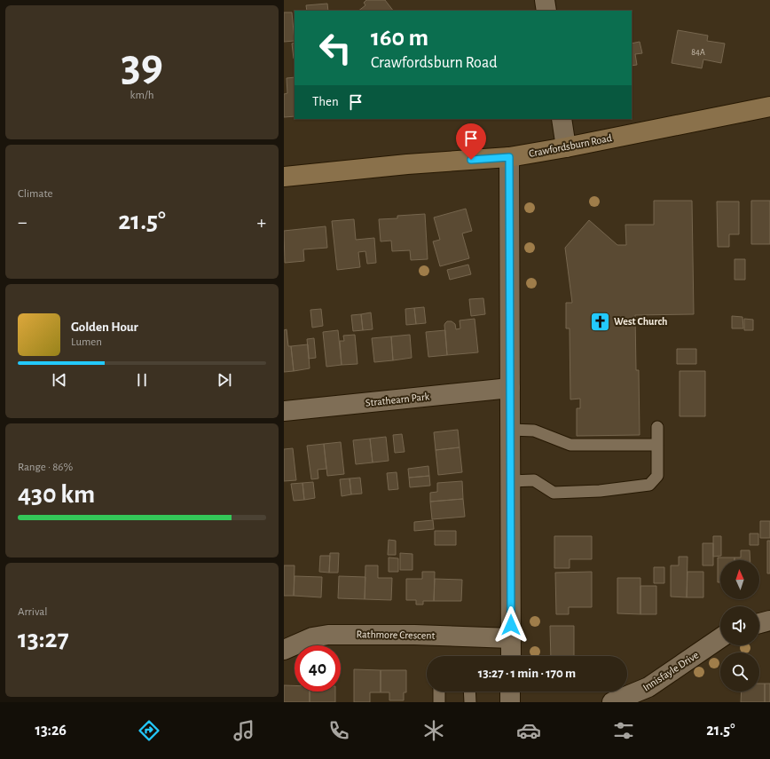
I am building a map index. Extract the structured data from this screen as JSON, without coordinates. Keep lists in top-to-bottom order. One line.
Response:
{"streets":{"main road":["Crawfordsburn Road"],"street":["Strathearn Park","Rathmore Crescent","Innisfayle Drive"]},"places":{"church":["West Church"]},"house_numbers":["84A"],"north":"top","page":{"tile":[["39","km/h"],"Climate",["Range · 86%","430 km"],["Arrival","13:27"]],"turn":["160 m","Crawfordsburn Road"],"then":"Then","heat":["−","21.5°","+"],"song":["Golden Hour","Lumen"],"limit":"40","trip":"13:27 · 1 min · 170 m","tabs":["13:26","21.5°"]}}
